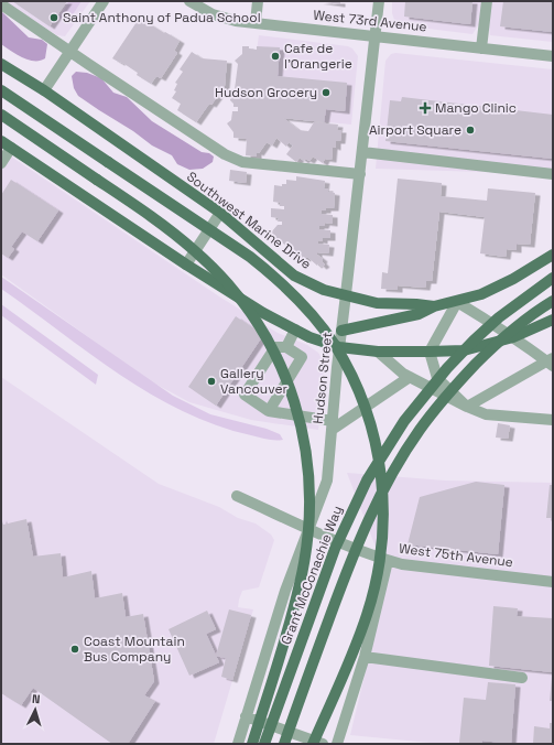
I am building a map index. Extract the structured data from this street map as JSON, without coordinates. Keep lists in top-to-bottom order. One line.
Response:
{"streets":{"main road":["Southwest Marine Drive","Grant McConachie Way"],"street":["West 73rd Avenue","Hudson Street","West 75th Avenue"]},"crossings":[["West 73rd Avenue","Hudson Street"],["Southwest Marine Drive","Hudson Street"],["Hudson Street","West 75th Avenue"]],"places":{"other":["Saint Anthony of Padua School","Cafe de l'Orangerie","Hudson Grocery","Airport Square","Gallery Vancouver","Coast Mountain Bus Company"],"health":["Mango Clinic"]},"north":"top"}
